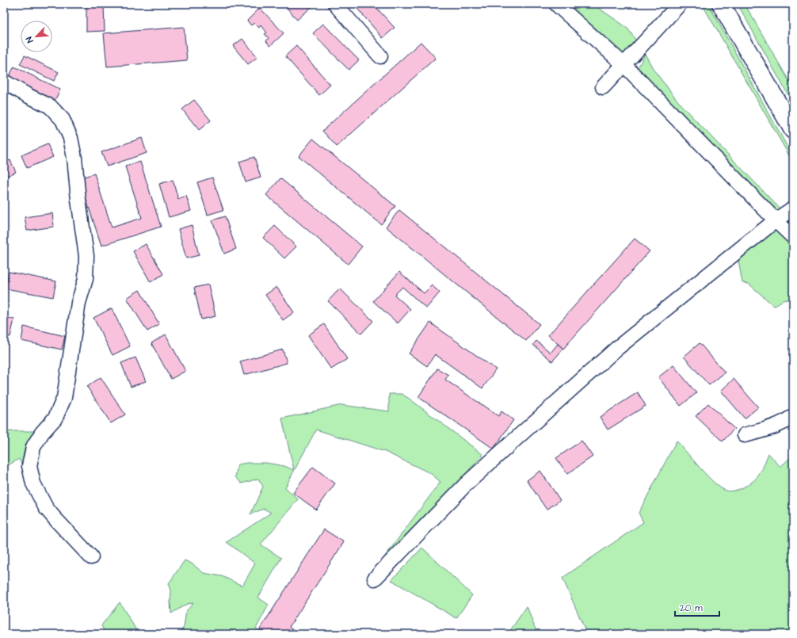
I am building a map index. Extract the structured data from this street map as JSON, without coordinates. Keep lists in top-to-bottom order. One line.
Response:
{"scale_bar":"20 m","north":"bottom left"}
